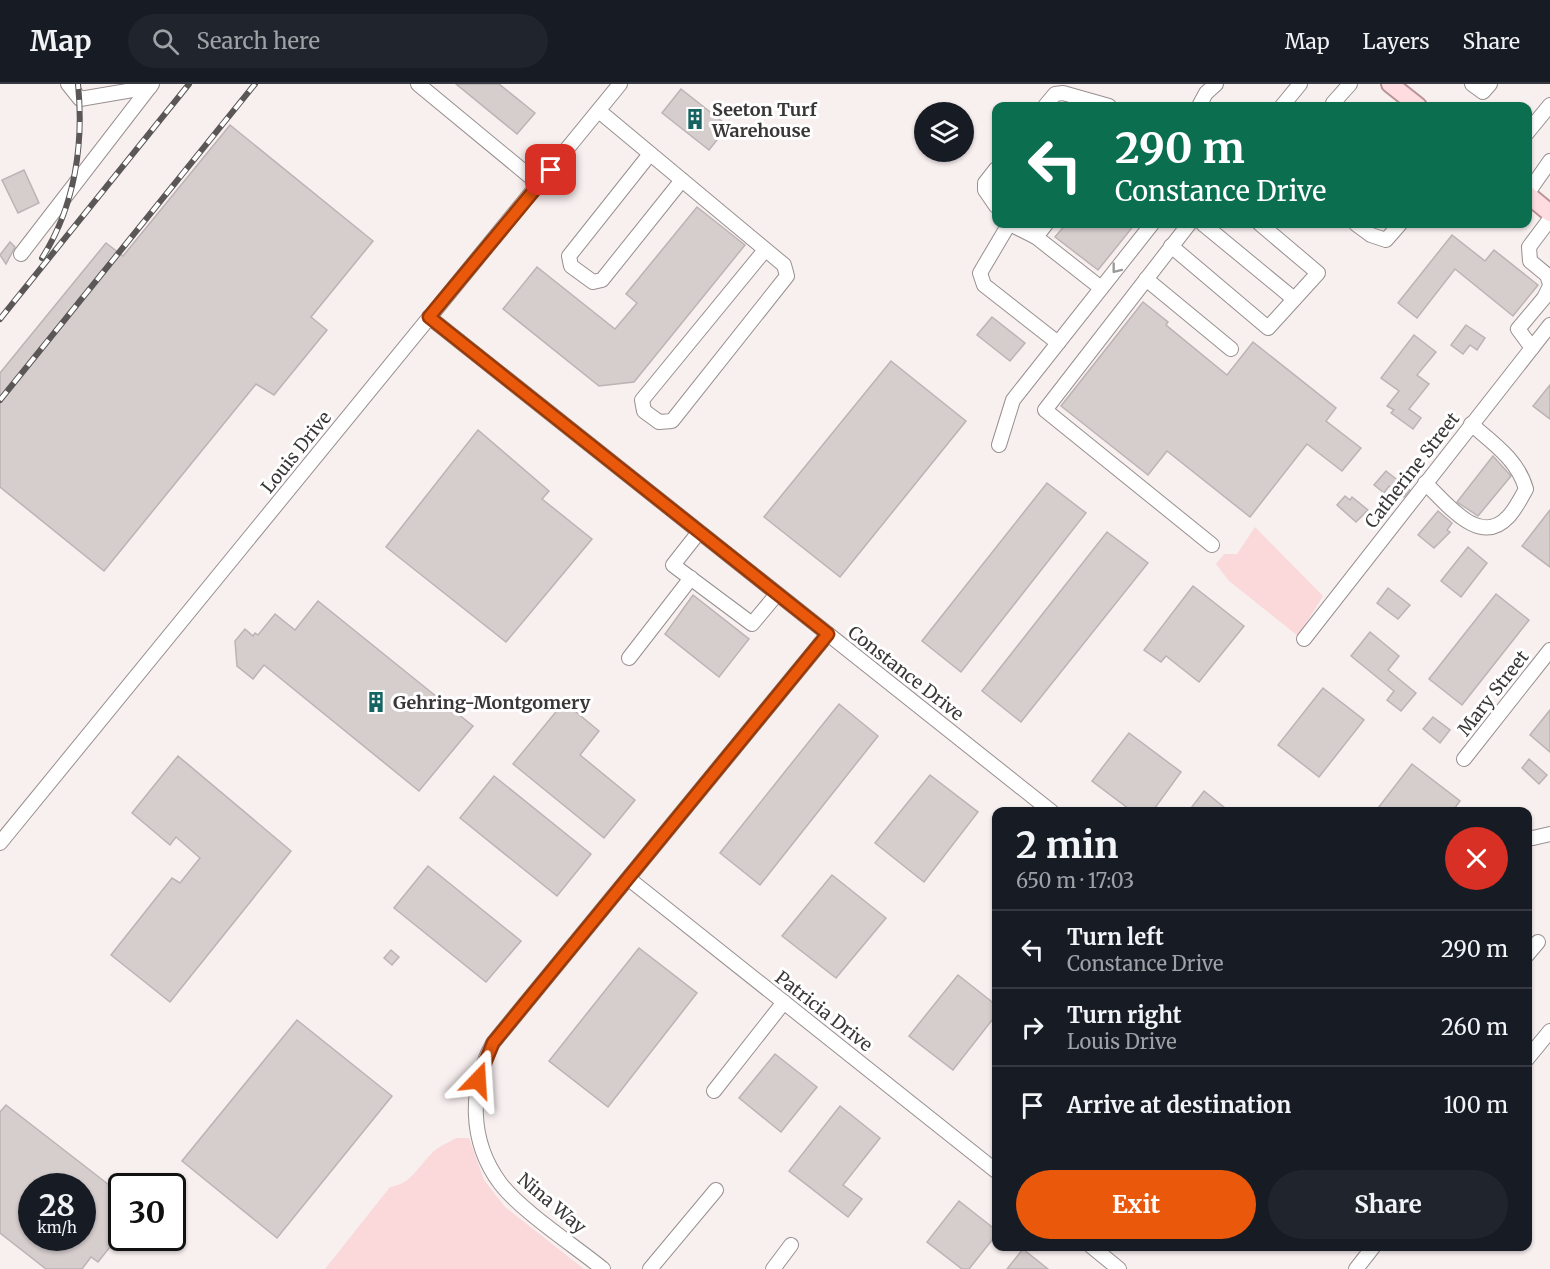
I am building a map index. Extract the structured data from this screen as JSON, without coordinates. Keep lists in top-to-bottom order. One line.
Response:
{"streets":{"street":["Louis Drive","Catherine Street","Constance Drive","Mary Street","Patricia Drive","Nina Way"]},"crossings":[["Louis Drive","Constance Drive"],["Constance Drive","Nina Way"],["Patricia Drive","Nina Way"]],"places":{"building":["Seeton Turf Warehouse","Gehring-Montgomery"]},"page":{"header":"Map","search":"Search here","nav":["Map","Layers","Share"],"turn":["290 m","Constance Drive"],"heading":["2 min","650 m · 17:03"],"list":[{"name":"Turn left","note":"Constance Drive","value":"290 m"},{"name":"Turn right","note":"Louis Drive","value":"260 m"},{"name":"Arrive at destination","value":"100 m"}],"buttons":["Exit","Share"],"speed":"28 km/h","limit":"30"}}
